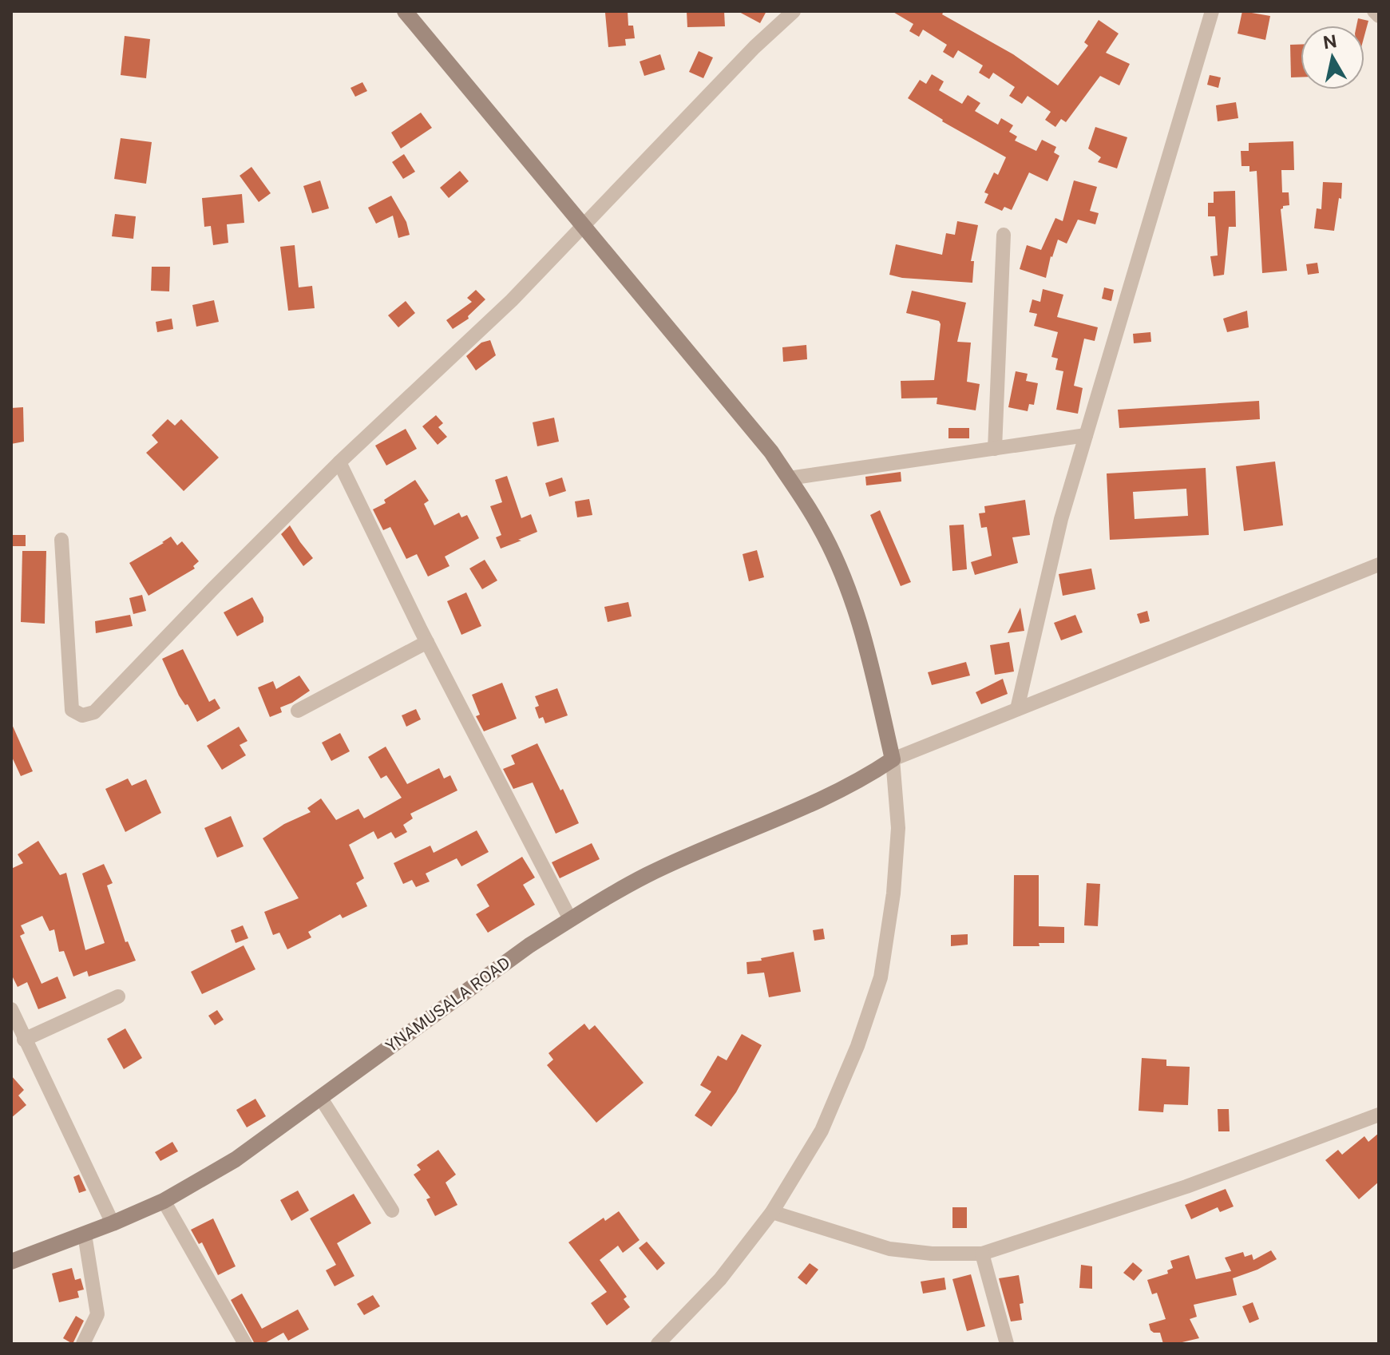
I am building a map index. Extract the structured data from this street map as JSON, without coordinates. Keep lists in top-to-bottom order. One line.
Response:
{"streets":{"main road":["YNAMUSALA ROAD"]},"north":"top"}
